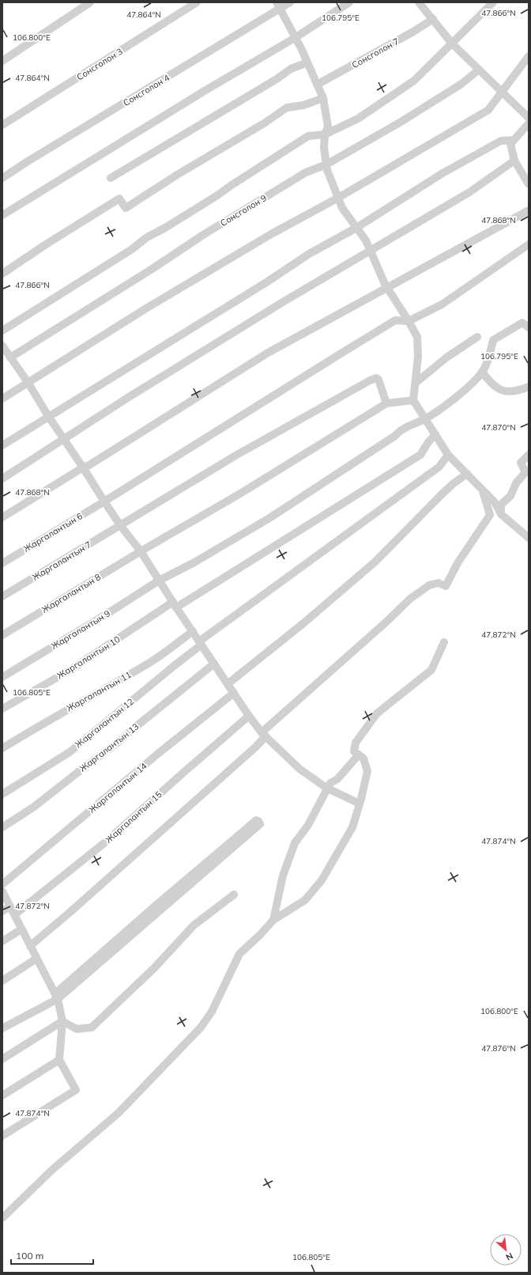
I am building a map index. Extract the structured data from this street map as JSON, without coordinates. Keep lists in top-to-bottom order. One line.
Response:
{"streets":{"street":["Сонсголон 7","Сонсголон 3","Сонсголон 4","Сонсголон 9","Жаргалантын 6","Жаргалантын 7","Жаргалантын 8","Жаргалантын 9","Жаргалантын 10","Жаргалантын 11","Жаргалантын 12","Жаргалантын 13","Жаргалантын 14","Жаргалантын 15"]},"crossings":[["Жаргалантын 7","Жаргалантын 8"]],"scale_bar":"100 m","north":"bottom right","coordinates":["47.866°N","47.864°N","106.795°E","106.800°E","47.868°N","47.870°N","47.872°N","106.805°E","47.874°N","47.876°N"]}
